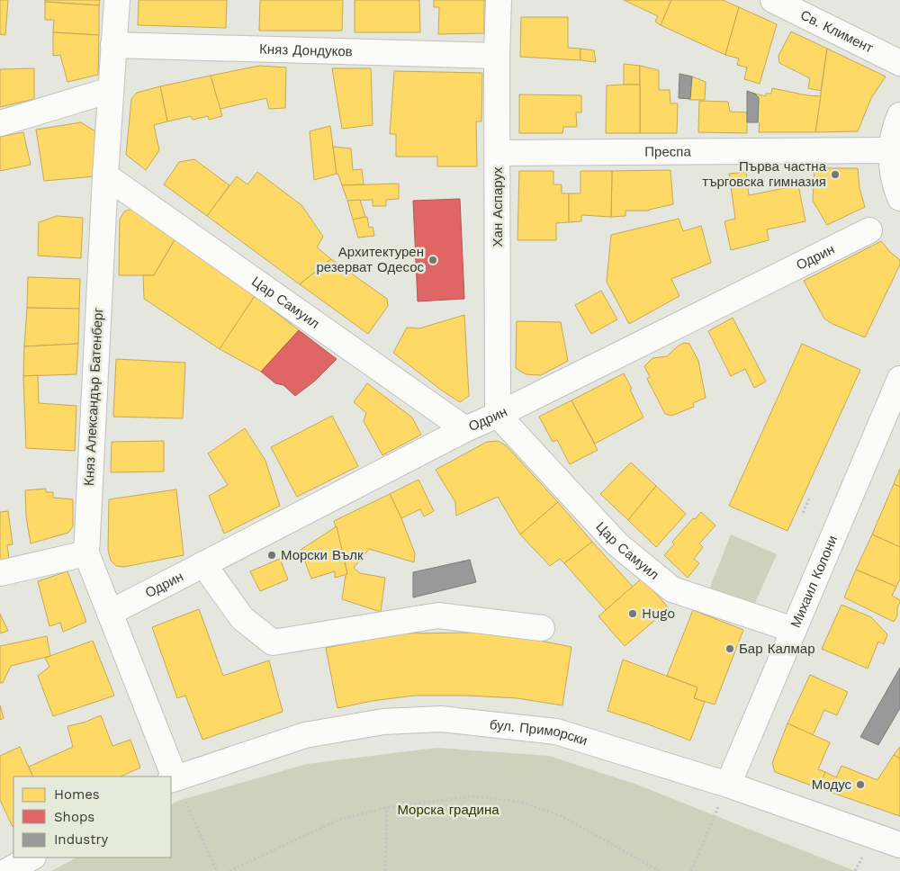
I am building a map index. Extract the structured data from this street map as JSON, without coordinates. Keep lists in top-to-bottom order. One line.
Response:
{"streets":{"street":["Св. Климент","Княз Дондуков","Преспа","Хан Аспарух","Одрин","Цар Самуил","Княз Александър Батенберг","Михаил Колони","бул. Приморски"]},"crossings":[["Княз Дондуков","Хан Аспарух"],["Княз Дондуков","Княз Александър Батенберг"],["Преспа","Хан Аспарух"],["Хан Аспарух","Одрин"],["Хан Аспарух","Цар Самуил"],["Одрин","Цар Самуил"],["Одрин","Княз Александър Батенберг"],["Цар Самуил","Княз Александър Батенберг"],["Цар Самуил","Михаил Колони"],["Михаил Колони","бул. Приморски"]],"parks":["Морска градина"],"places":["Първа частна търговска гимназия","Архитектурен резерват Одесос","Морски Вълк","Hugo","Бар Калмар","Модус"],"legend":["Homes","Shops","Industry"]}
